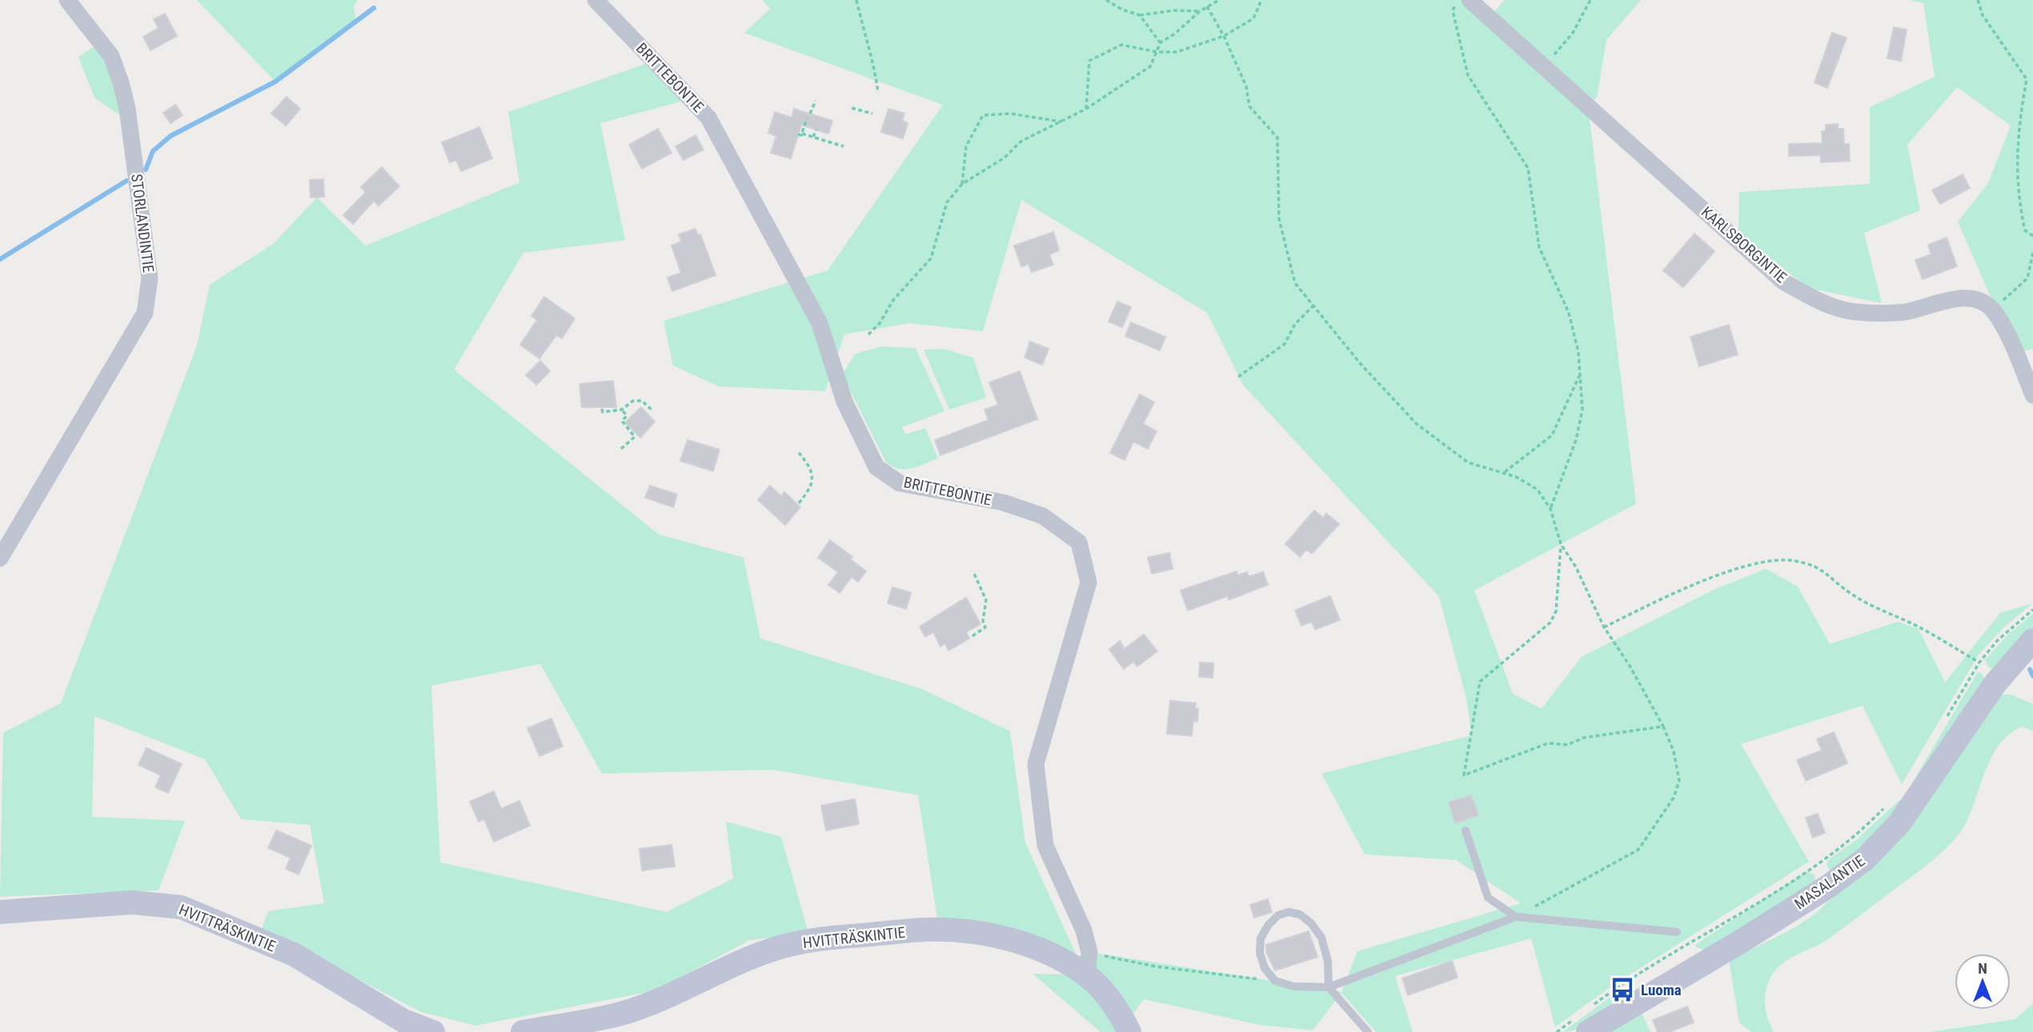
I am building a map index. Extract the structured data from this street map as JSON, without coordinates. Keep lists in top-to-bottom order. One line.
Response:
{"streets":{"street":["BRITTEBONTIE","STORLANDINTIE","KARLSBORGINTIE","MASALANTIE","HVITTRÄSKINTIE"]},"crossings":[["BRITTEBONTIE","HVITTRÄSKINTIE"]],"places":{"bus stop":["Luoma"]},"north":"top"}
